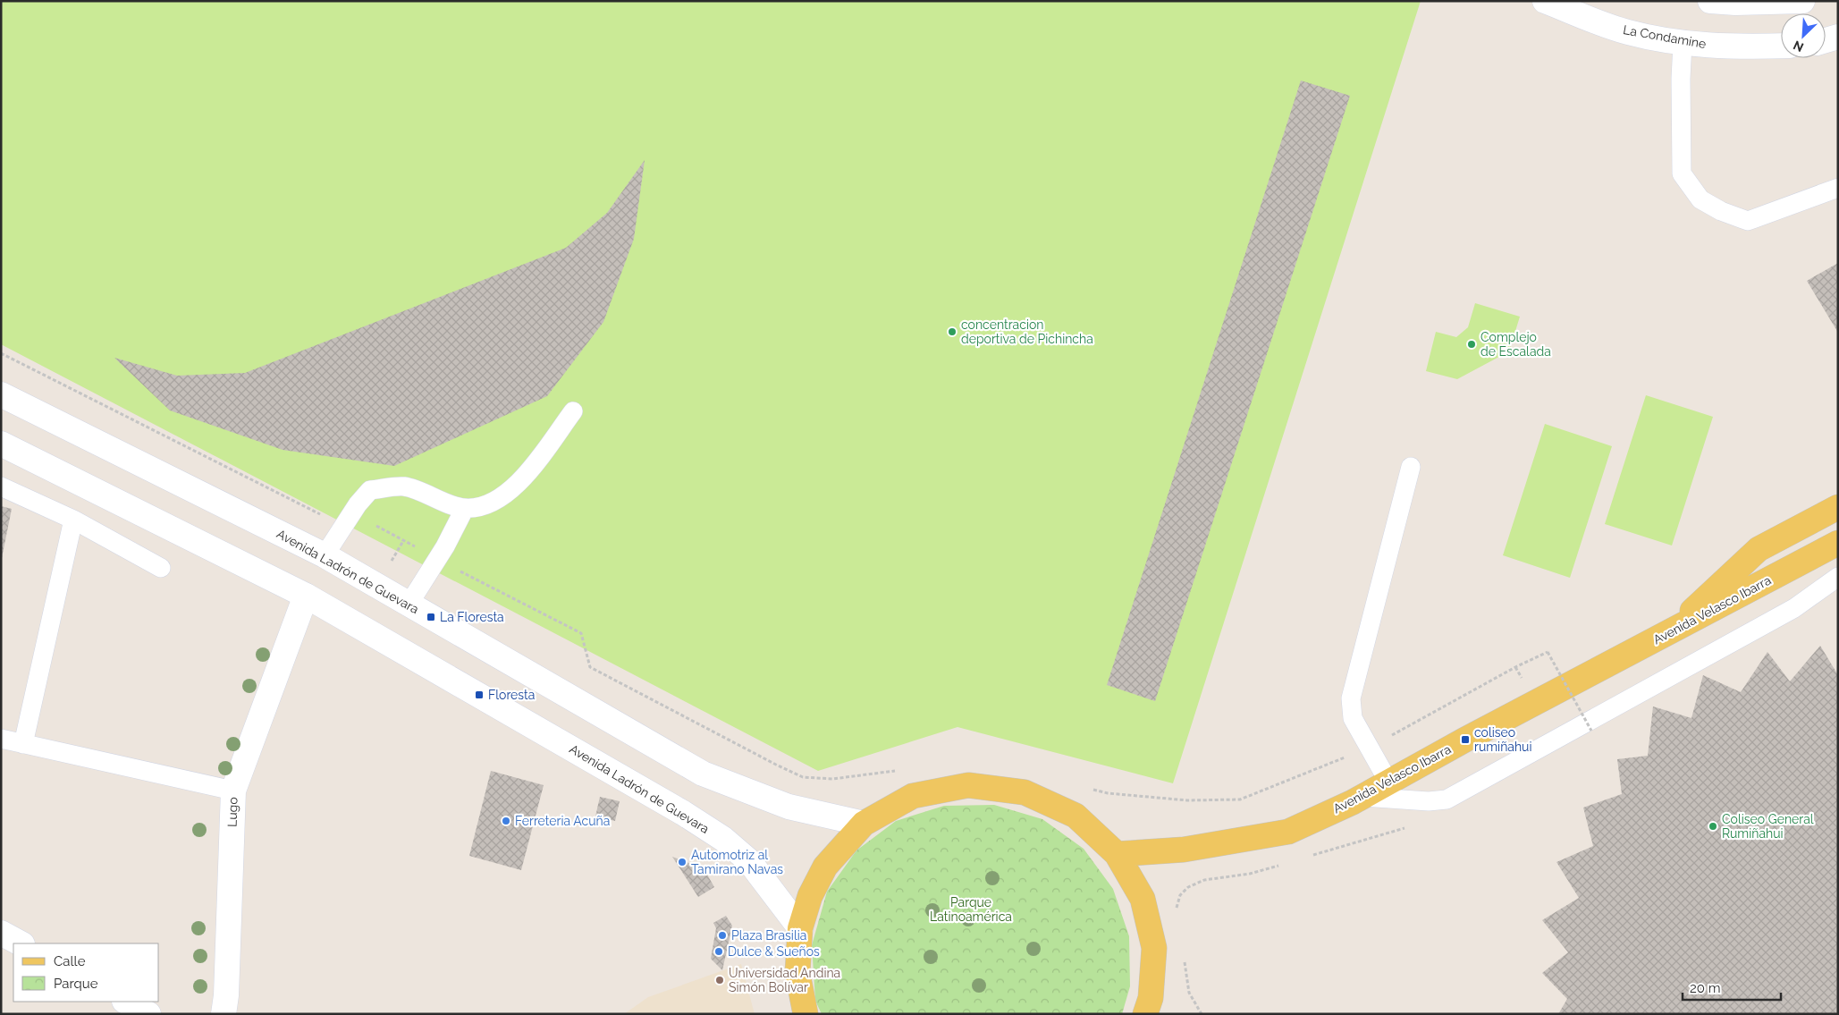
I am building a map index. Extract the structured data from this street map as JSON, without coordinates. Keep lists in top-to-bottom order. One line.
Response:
{"streets":{"main road":["La Condamine","Avenida Ladrón de Guevara","Avenida Velasco Ibarra","Lugo"]},"crossings":[["Avenida Ladrón de Guevara","Lugo"]],"parks":["Parque Latinoamérica"],"places":{"other":["concentracion deportiva de Pichincha","Complejo de Escalada","Ferreteria Acuña","Coliseo General Rumiñahui","Automotriz al Tamirano Navas","Plaza Brasilia","Dulce & Sueños","Universidad Andina Simón Bolívar"],"transit":["La Floresta","Floresta","coliseo rumiñahui"]},"legend":["Calle","Parque"],"scale_bar":"20 m","north":"bottom left"}
